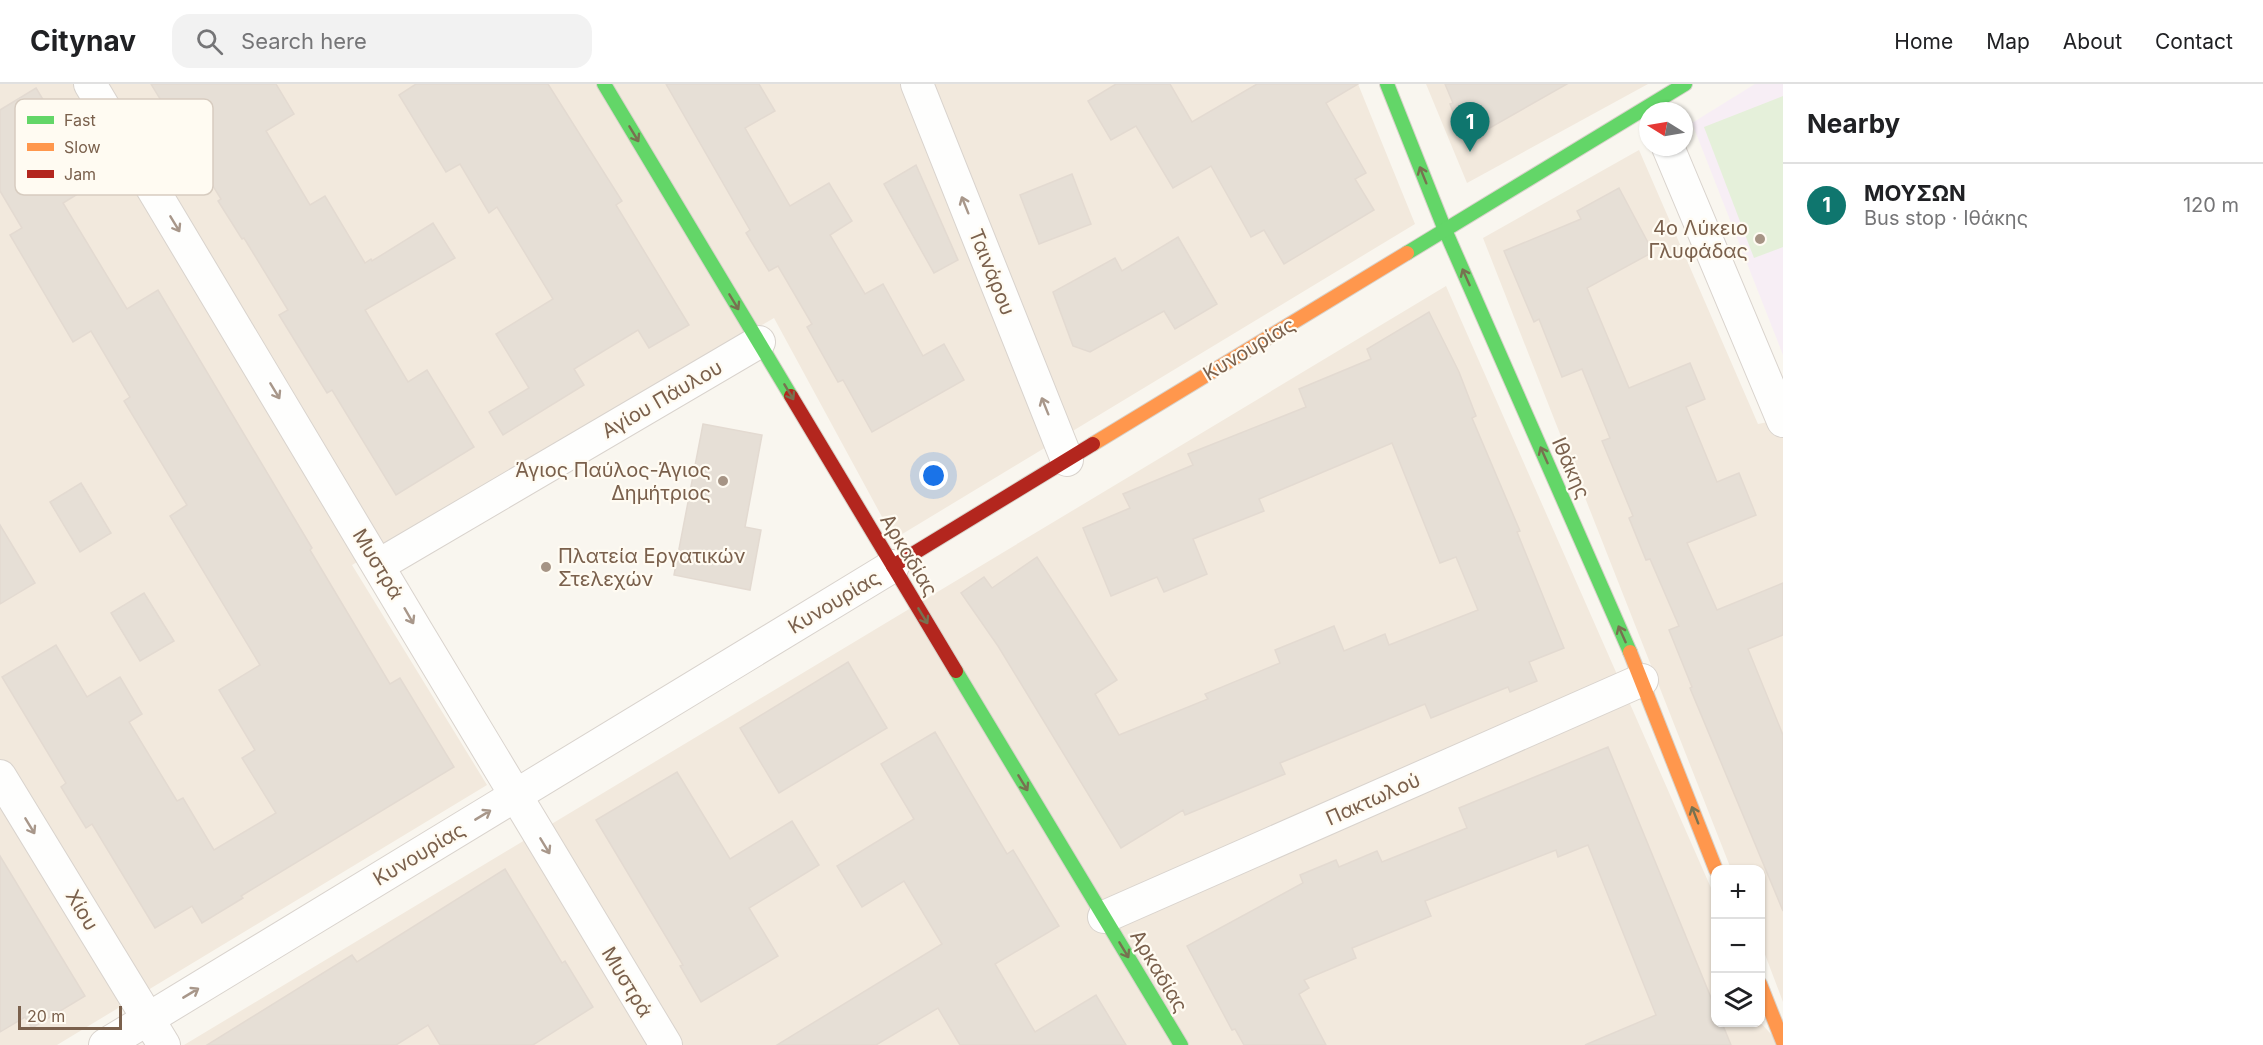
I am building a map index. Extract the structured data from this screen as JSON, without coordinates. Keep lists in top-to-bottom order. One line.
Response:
{"streets":{"street":["Ταινάρου","Κυνουρίας","Αγίου Πάυλου","Ιθάκης","Αρκαδίας","Μυστρά","Πακτωλού","Χίου"]},"crossings":[["Ταινάρου","Κυνουρίας"],["Κυνουρίας","Ιθάκης"],["Κυνουρίας","Αρκαδίας"],["Κυνουρίας","Μυστρά"],["Κυνουρίας","Χίου"],["Αγίου Πάυλου","Αρκαδίας"],["Αγίου Πάυλου","Μυστρά"],["Ιθάκης","Πακτωλού"],["Αρκαδίας","Πακτωλού"]],"one_way":["Ταινάρου","Ιθάκης","Αρκαδίας","Μυστρά","Χίου"],"places":["4ο Λύκειο Γλυφάδας","Άγιος Παύλος-Άγιος Δημήτριος","Πλατεία Εργατικών Στελεχών"],"legend":["Fast","Slow","Jam"],"scale_bar":"20 m","north":"left","page":{"header":"Citynav","search":"Search here","nav":["Home","Map","About","Contact"],"heading":"Nearby","pins":"1","list":[{"mark":"1","name":"ΜΟΥΣΩΝ","note":"Bus stop · Ιθάκης","value":"120 m"}],"map_buttons":["+","−"],"scale":"20 m"}}
